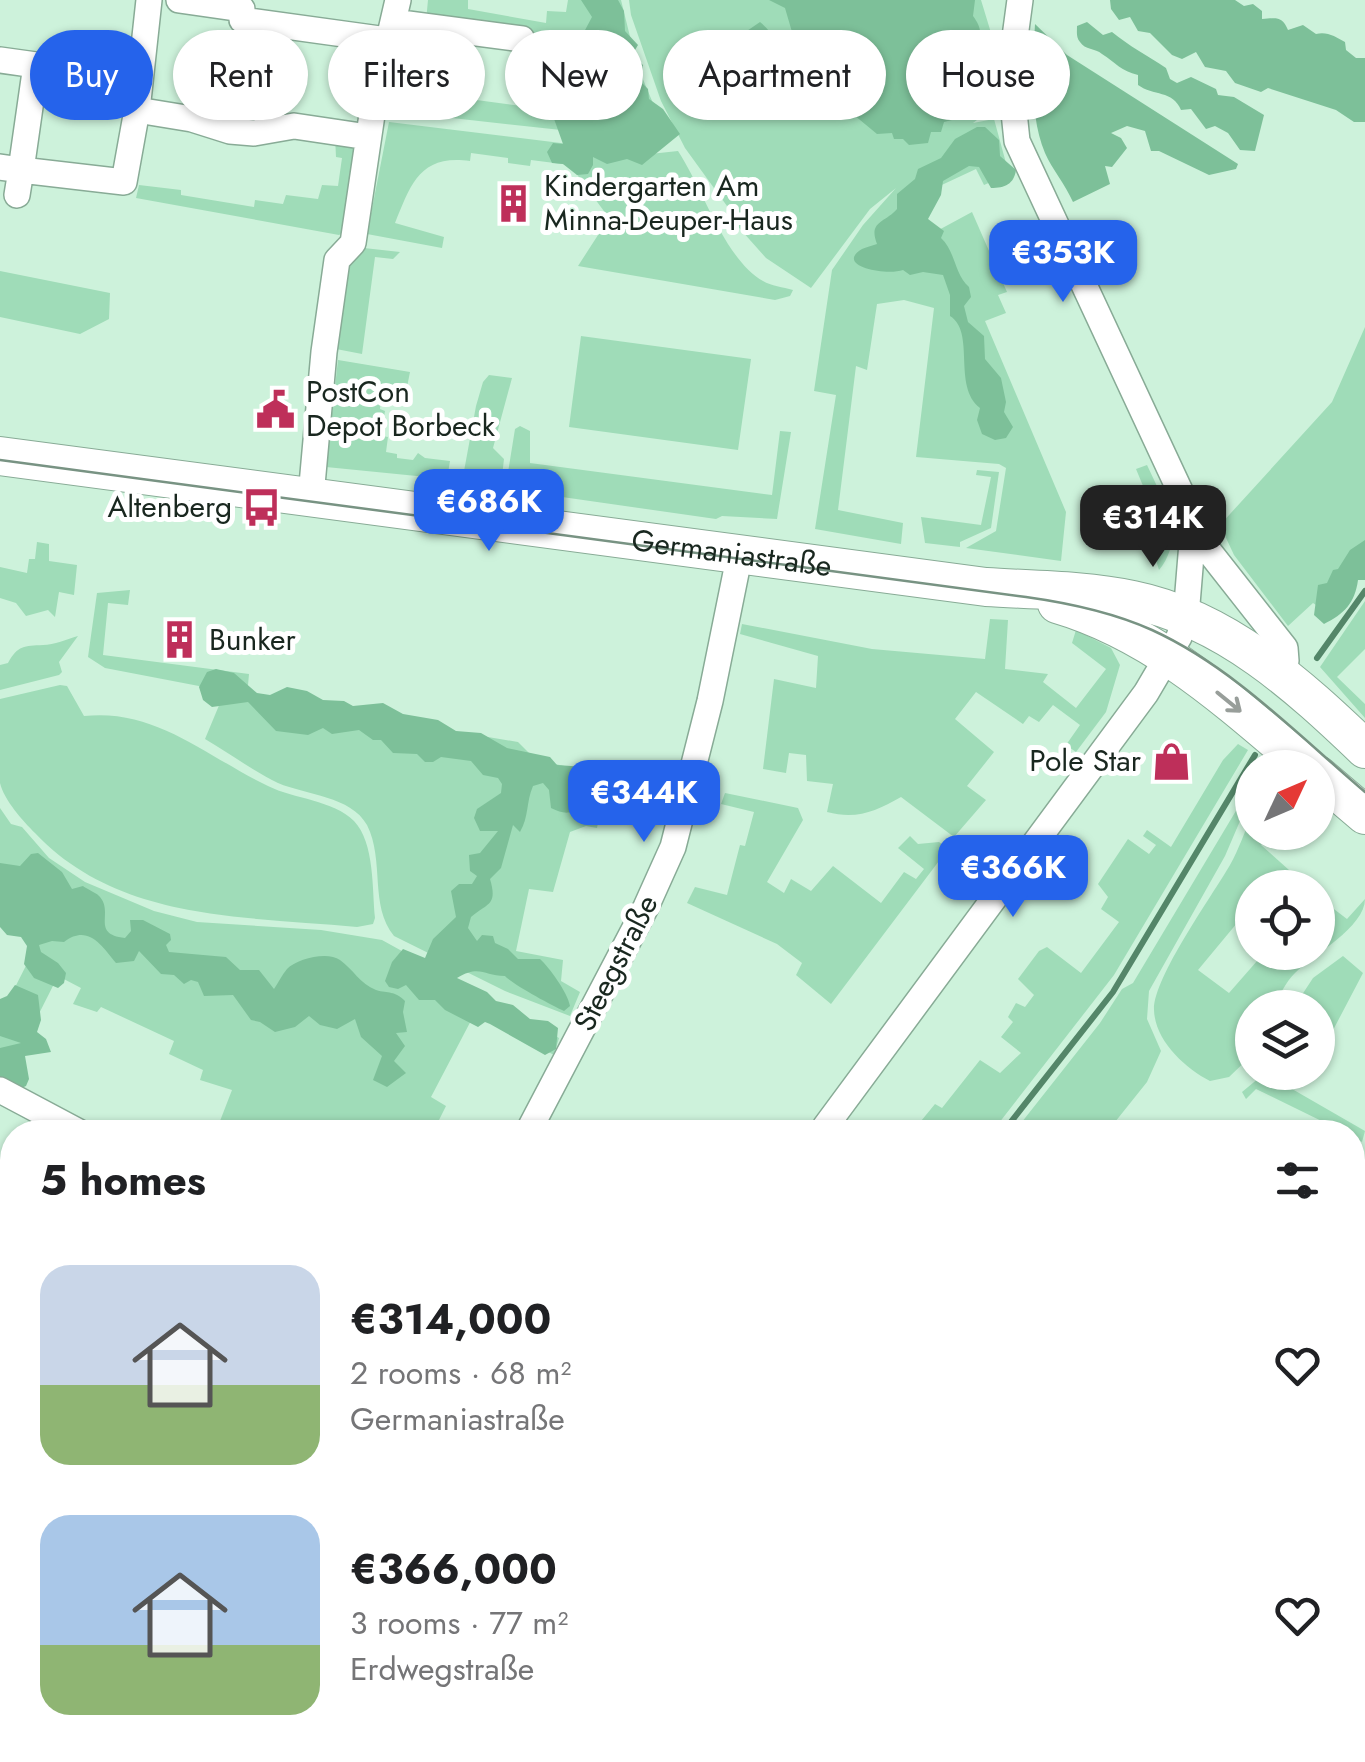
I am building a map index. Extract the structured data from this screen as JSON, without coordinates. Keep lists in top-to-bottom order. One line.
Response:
{"streets":{"main road":["Germaniastraße"],"street":["Steegstraße"]},"crossings":[["Germaniastraße","Steegstraße"]],"places":{"building":["Kindergarten Am Minna-Deuper-Haus","Bunker"],"public building":["PostCon Depot Borbeck"],"bus stop":["Altenberg"],"shop":["Pole Star"]},"north":"top right","page":{"chip":["Buy","Rent","Filters","New","Apartment","House"],"price":["€353K","€686K","€314K","€344K","€366K"],"heading":"5 homes","list":[{"name":"€314,000","note":"2 rooms · 68 m² · Germaniastraße"},{"name":"€366,000","note":"3 rooms · 77 m² · Erdwegstraße"}]}}
